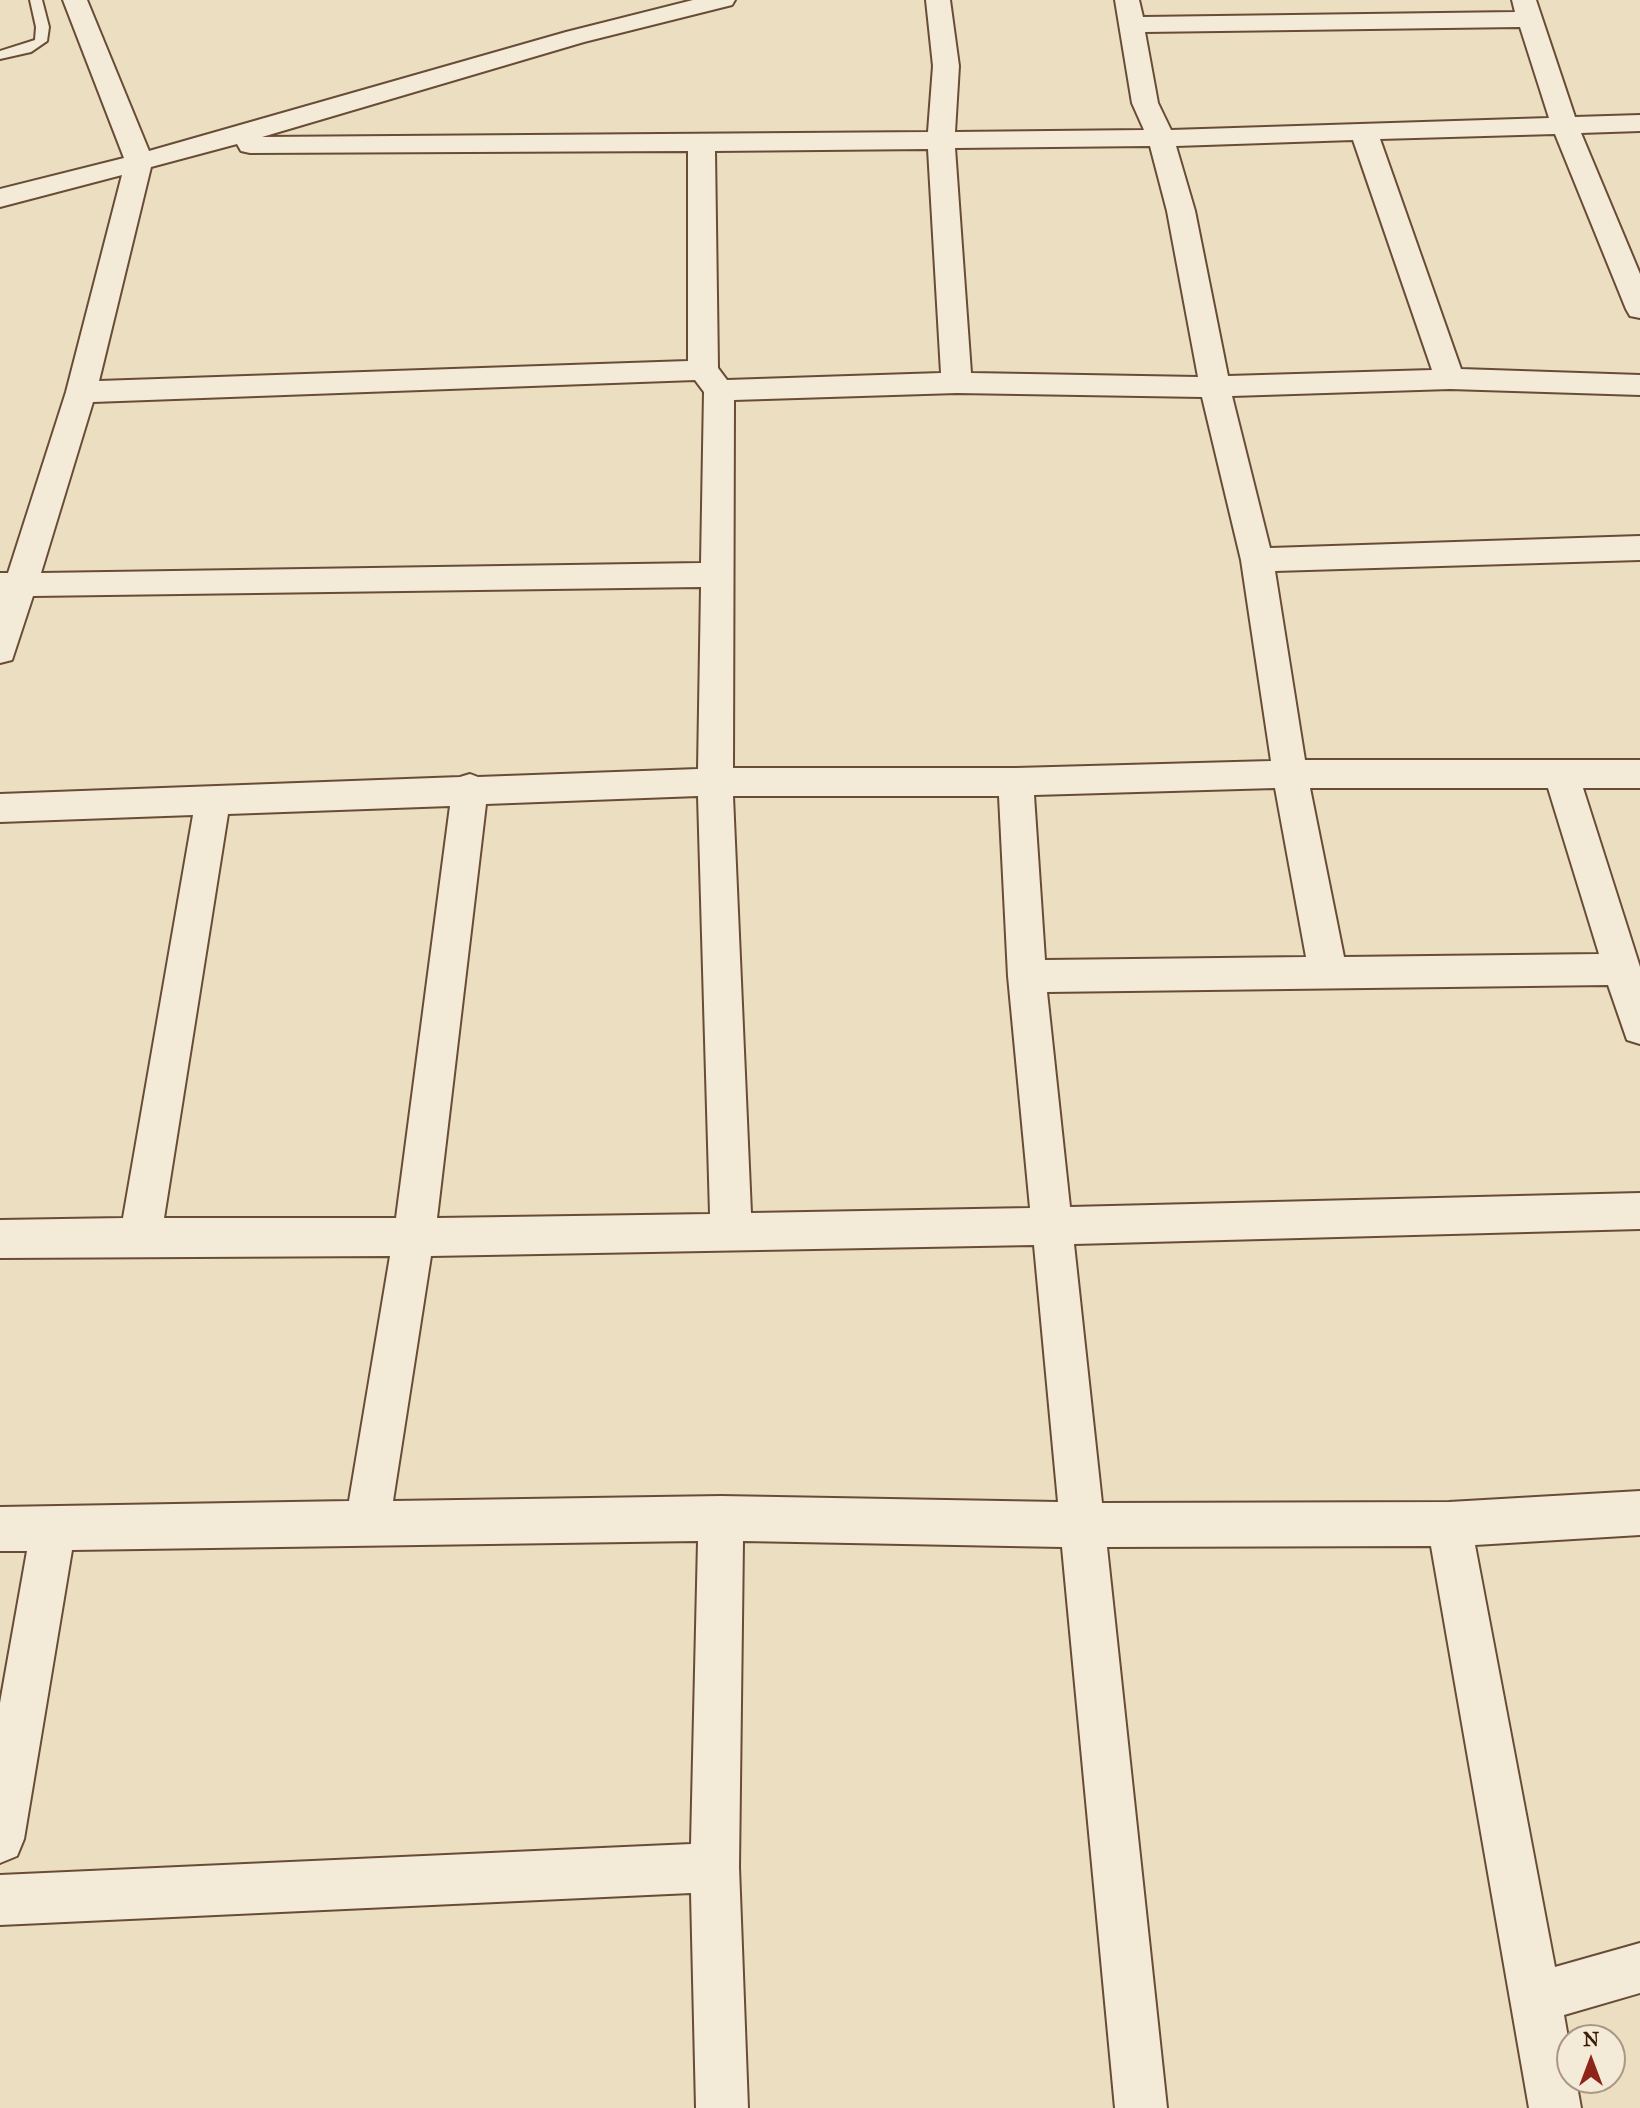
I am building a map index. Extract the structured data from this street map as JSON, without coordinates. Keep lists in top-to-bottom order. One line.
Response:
{"north":"top"}
